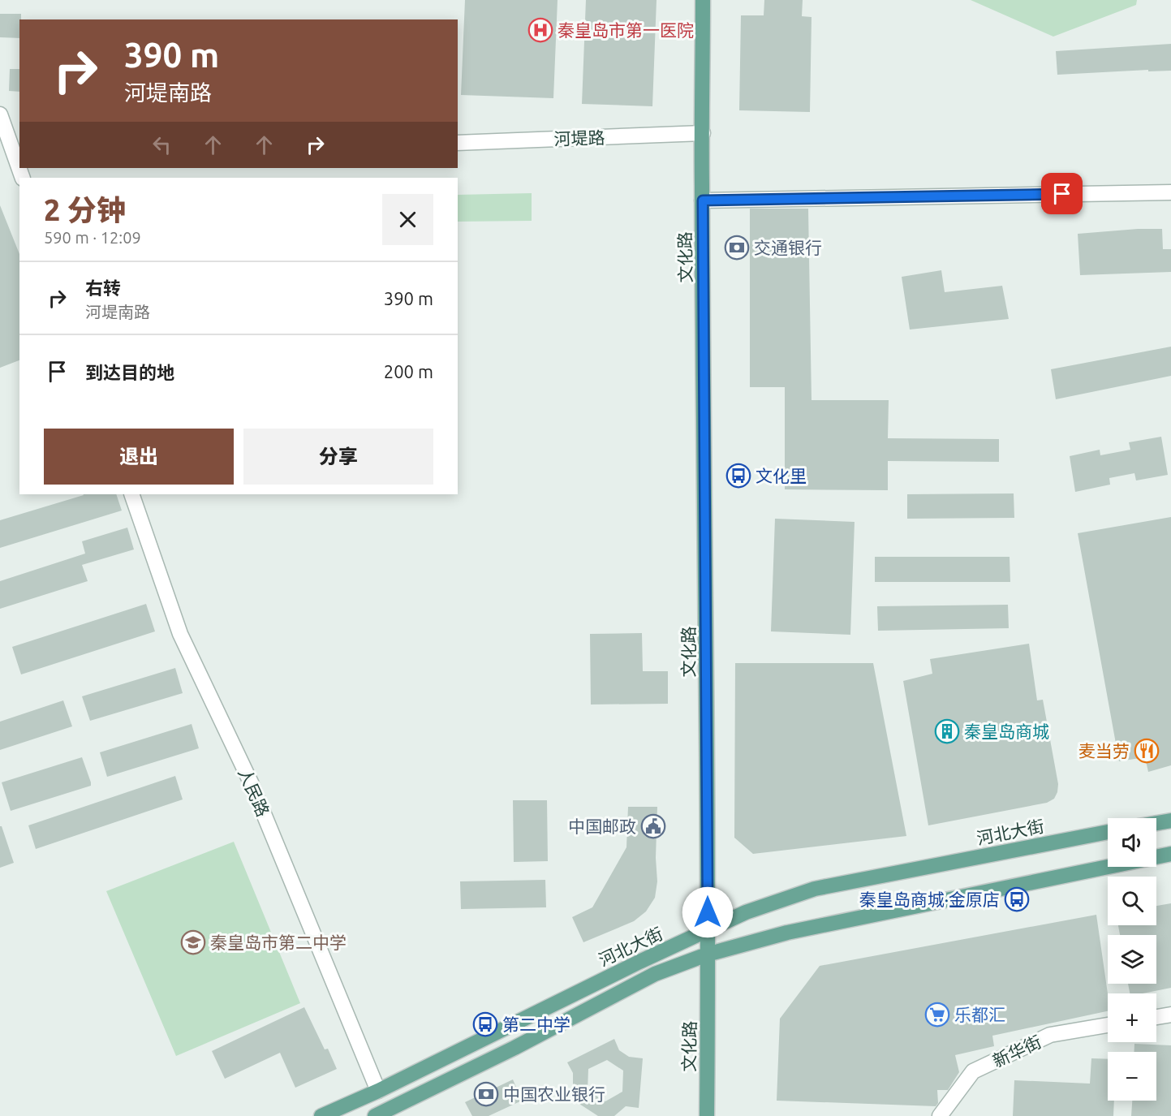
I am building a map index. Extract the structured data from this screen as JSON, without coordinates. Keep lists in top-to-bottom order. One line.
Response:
{"streets":{"main road":["文化路","河北大街"],"street":["河堤路","人民路","新华街"]},"crossings":[["河堤路","文化路"],["文化路","河北大街"],["人民路","河北大街"]],"places":{"hospital":["秦皇岛市第一医院"],"bank":["交通银行","中国农业银行"],"bus stop":["文化里","秦皇岛商城·金原店","第二中学"],"building":["秦皇岛商城"],"restaurant":["麦当劳"],"public building":["中国邮政"],"school or university":["秦皇岛市第二中学"],"supermarket":["乐都汇"]},"page":{"turn":["390 m","河堤南路"],"heading":["2 分钟","590 m · 12:09"],"list":[{"name":"右转","note":"河堤南路","value":"390 m"},{"name":"到达目的地","value":"200 m"}],"buttons":["退出","分享"],"map_buttons":["+","−"]}}
